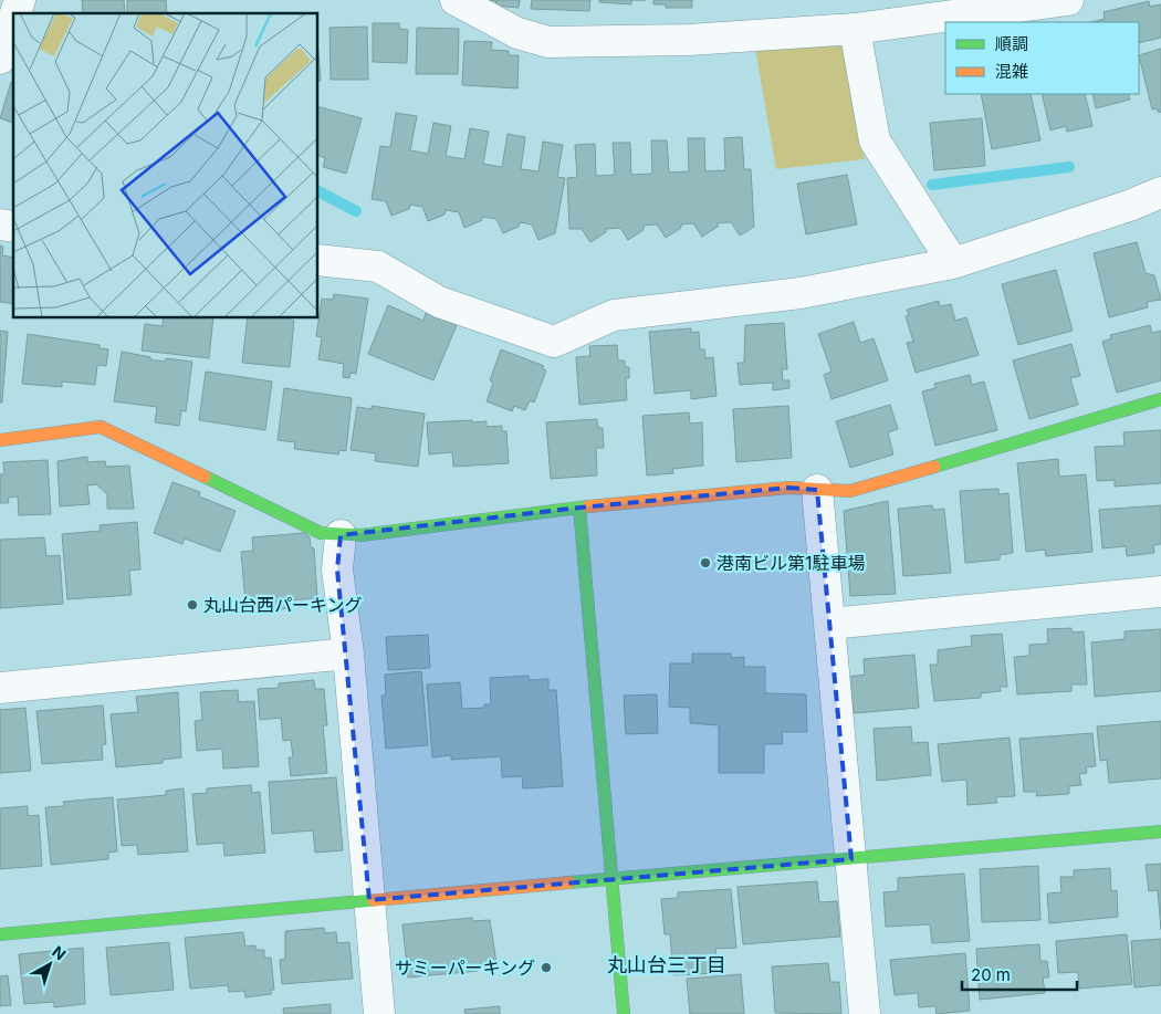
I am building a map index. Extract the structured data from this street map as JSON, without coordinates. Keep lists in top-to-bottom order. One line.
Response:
{"districts":["丸山台三丁目"],"places":["港南ビル第1駐車場","丸山台西パーキング","サミーパーキング"],"legend":["順調","混雑"],"scale_bar":"20 m","north":"top right"}
